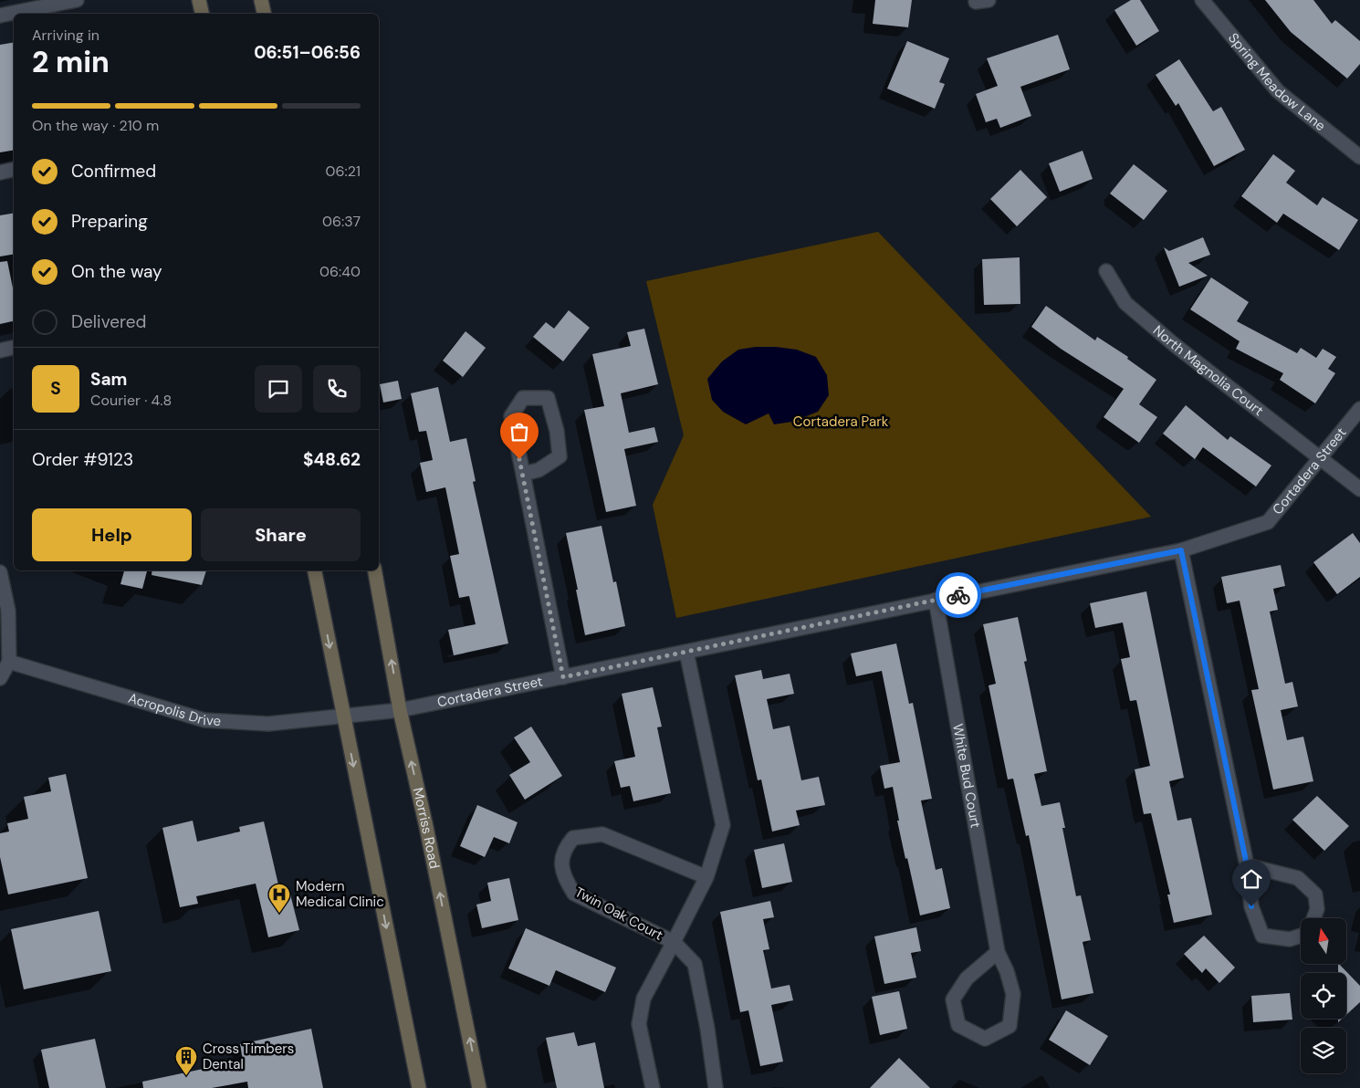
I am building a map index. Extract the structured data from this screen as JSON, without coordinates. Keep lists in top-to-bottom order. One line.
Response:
{"streets":{"main road":["Morriss Road"],"street":["Spring Meadow Lane","North Magnolia Court","Cortadera Street","Acropolis Drive","White Bud Court","Twin Oak Court"]},"crossings":[["North Magnolia Court","Cortadera Street"],["Cortadera Street","Acropolis Drive"],["Cortadera Street","White Bud Court"],["Cortadera Street","Morriss Road"],["Cortadera Street","Twin Oak Court"]],"parks":["Cortadera Park"],"places":{"hospital":["Modern Medical Clinic"],"building":["Cross Timbers Dental"]},"north":"top","page":{"heading":["2 min","Arriving in","06:51–06:56"],"panel":["Sam","Courier · 4.8","Order #9123","$48.62"],"bar":"On the way · 210 m","list":[["Confirmed","06:21"],["Preparing","06:37"],["On the way","06:40"],"Delivered"],"round":"S","buttons":["Help","Share"]}}
